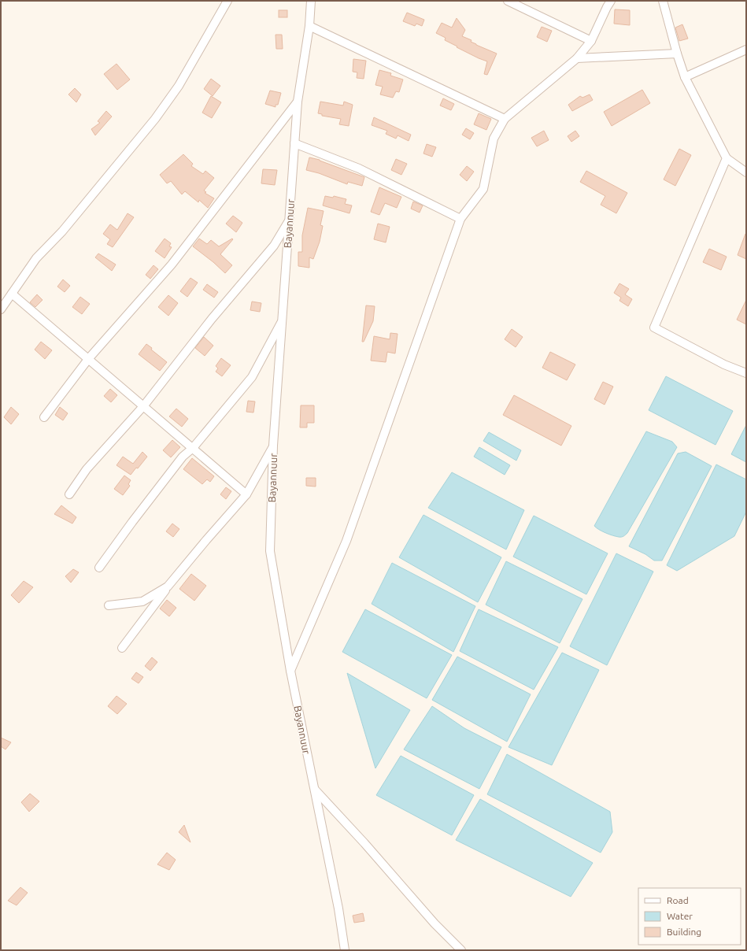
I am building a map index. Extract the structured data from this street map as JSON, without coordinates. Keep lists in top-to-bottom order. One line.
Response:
{"streets":{"street":["Bayannuur"]},"legend":["Road","Water","Building"]}
